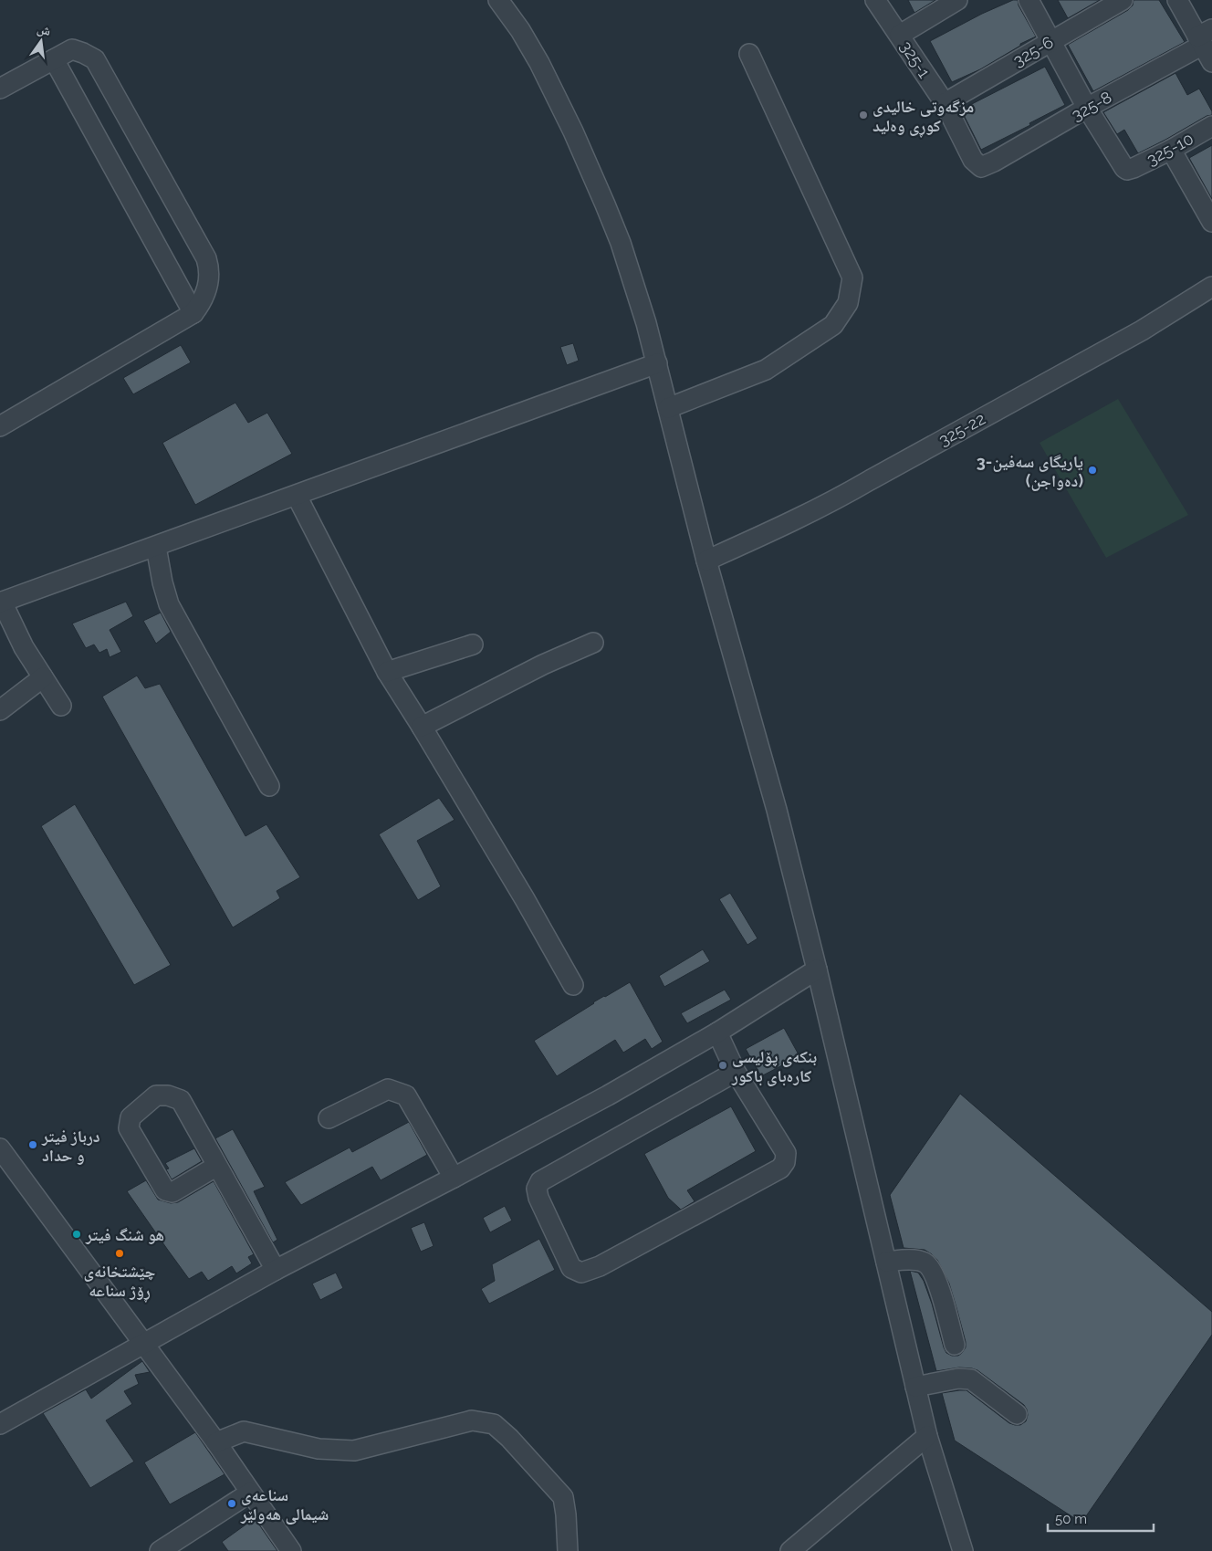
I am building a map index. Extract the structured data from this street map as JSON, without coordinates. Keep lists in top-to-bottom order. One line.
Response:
{"streets":{"street":["325-6","325-1","325-8","325-10","325-22"]},"crossings":[["325-6","325-1"],["325-1","325-8"],["325-8","325-10"]],"places":["مزگەوتی خالیدی کوڕی وەلید","یاریگای سەفین-3 (دەواجن)","بنکەی پۆلیسی کارەبای باکور","درباز فیتر و حداد","هو شنگ فيتر","چێشتخانەی ڕۆژ سناعه","سناعەی شیمالی هەولێر"],"scale_bar":"50 m","north":"top"}
